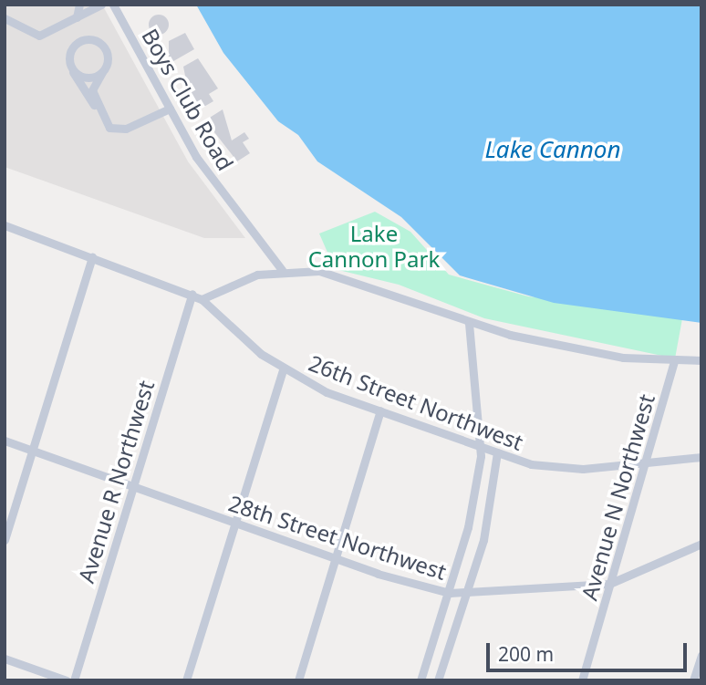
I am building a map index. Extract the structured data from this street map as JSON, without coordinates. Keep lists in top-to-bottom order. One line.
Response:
{"streets":{"street":["Boys Club Road","26th Street Northwest","Avenue R Northwest","Avenue N Northwest","28th Street Northwest"]},"crossings":[["26th Street Northwest","Avenue R Northwest"],["26th Street Northwest","Avenue N Northwest"],["Avenue R Northwest","28th Street Northwest"],["Avenue N Northwest","28th Street Northwest"]],"water":["Lake Cannon"],"parks":["Lake Cannon Park"],"scale_bar":"200 m"}
